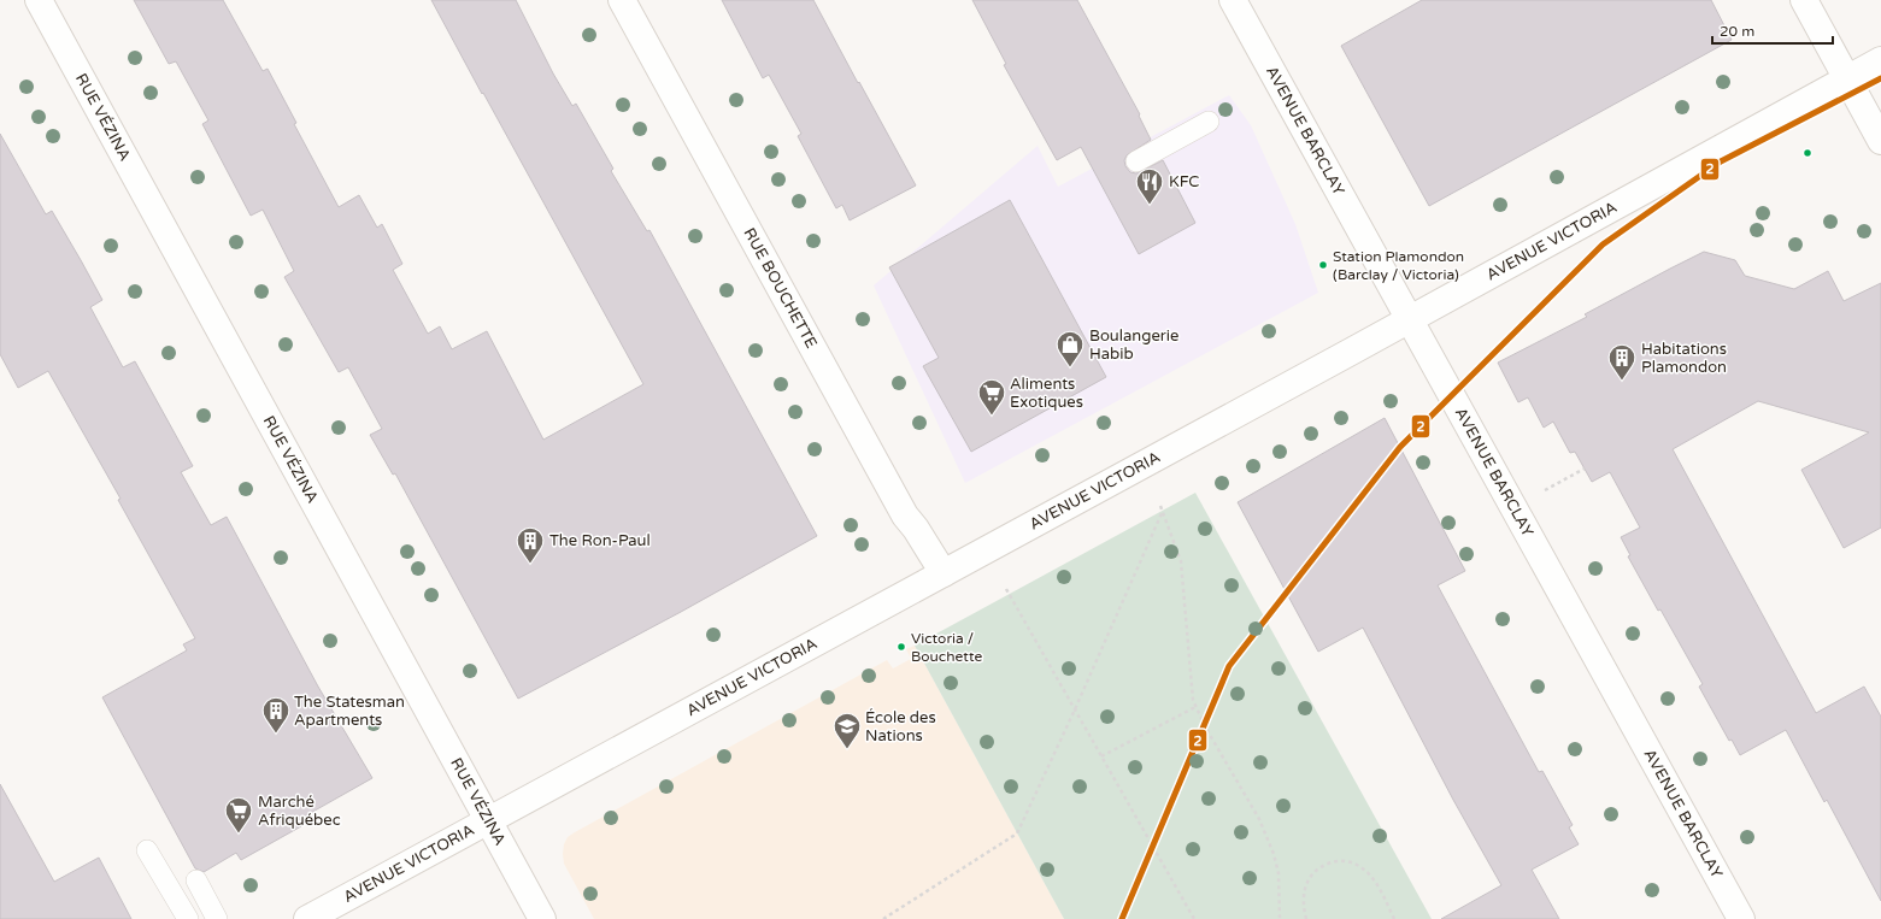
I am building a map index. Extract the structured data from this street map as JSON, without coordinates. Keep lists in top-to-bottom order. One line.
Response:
{"streets":{"street":["RUE VÉZINA","AVENUE BARCLAY","AVENUE VICTORIA","RUE BOUCHETTE"]},"crossings":[["RUE VÉZINA","AVENUE VICTORIA"],["AVENUE BARCLAY","AVENUE VICTORIA"],["AVENUE VICTORIA","RUE BOUCHETTE"]],"places":{"restaurant":["KFC"],"other":["Station Plamondon (Barclay / Victoria)","Victoria / Bouchette"],"shop":["Boulangerie Habib"],"building":["Habitations Plamondon","The Ron-Paul","The Statesman Apartments"],"supermarket":["Aliments Exotiques","Marché Afriquébec"],"school or university":["École des Nations"]},"lines":["transit line 2"],"scale_bar":"20 m"}
